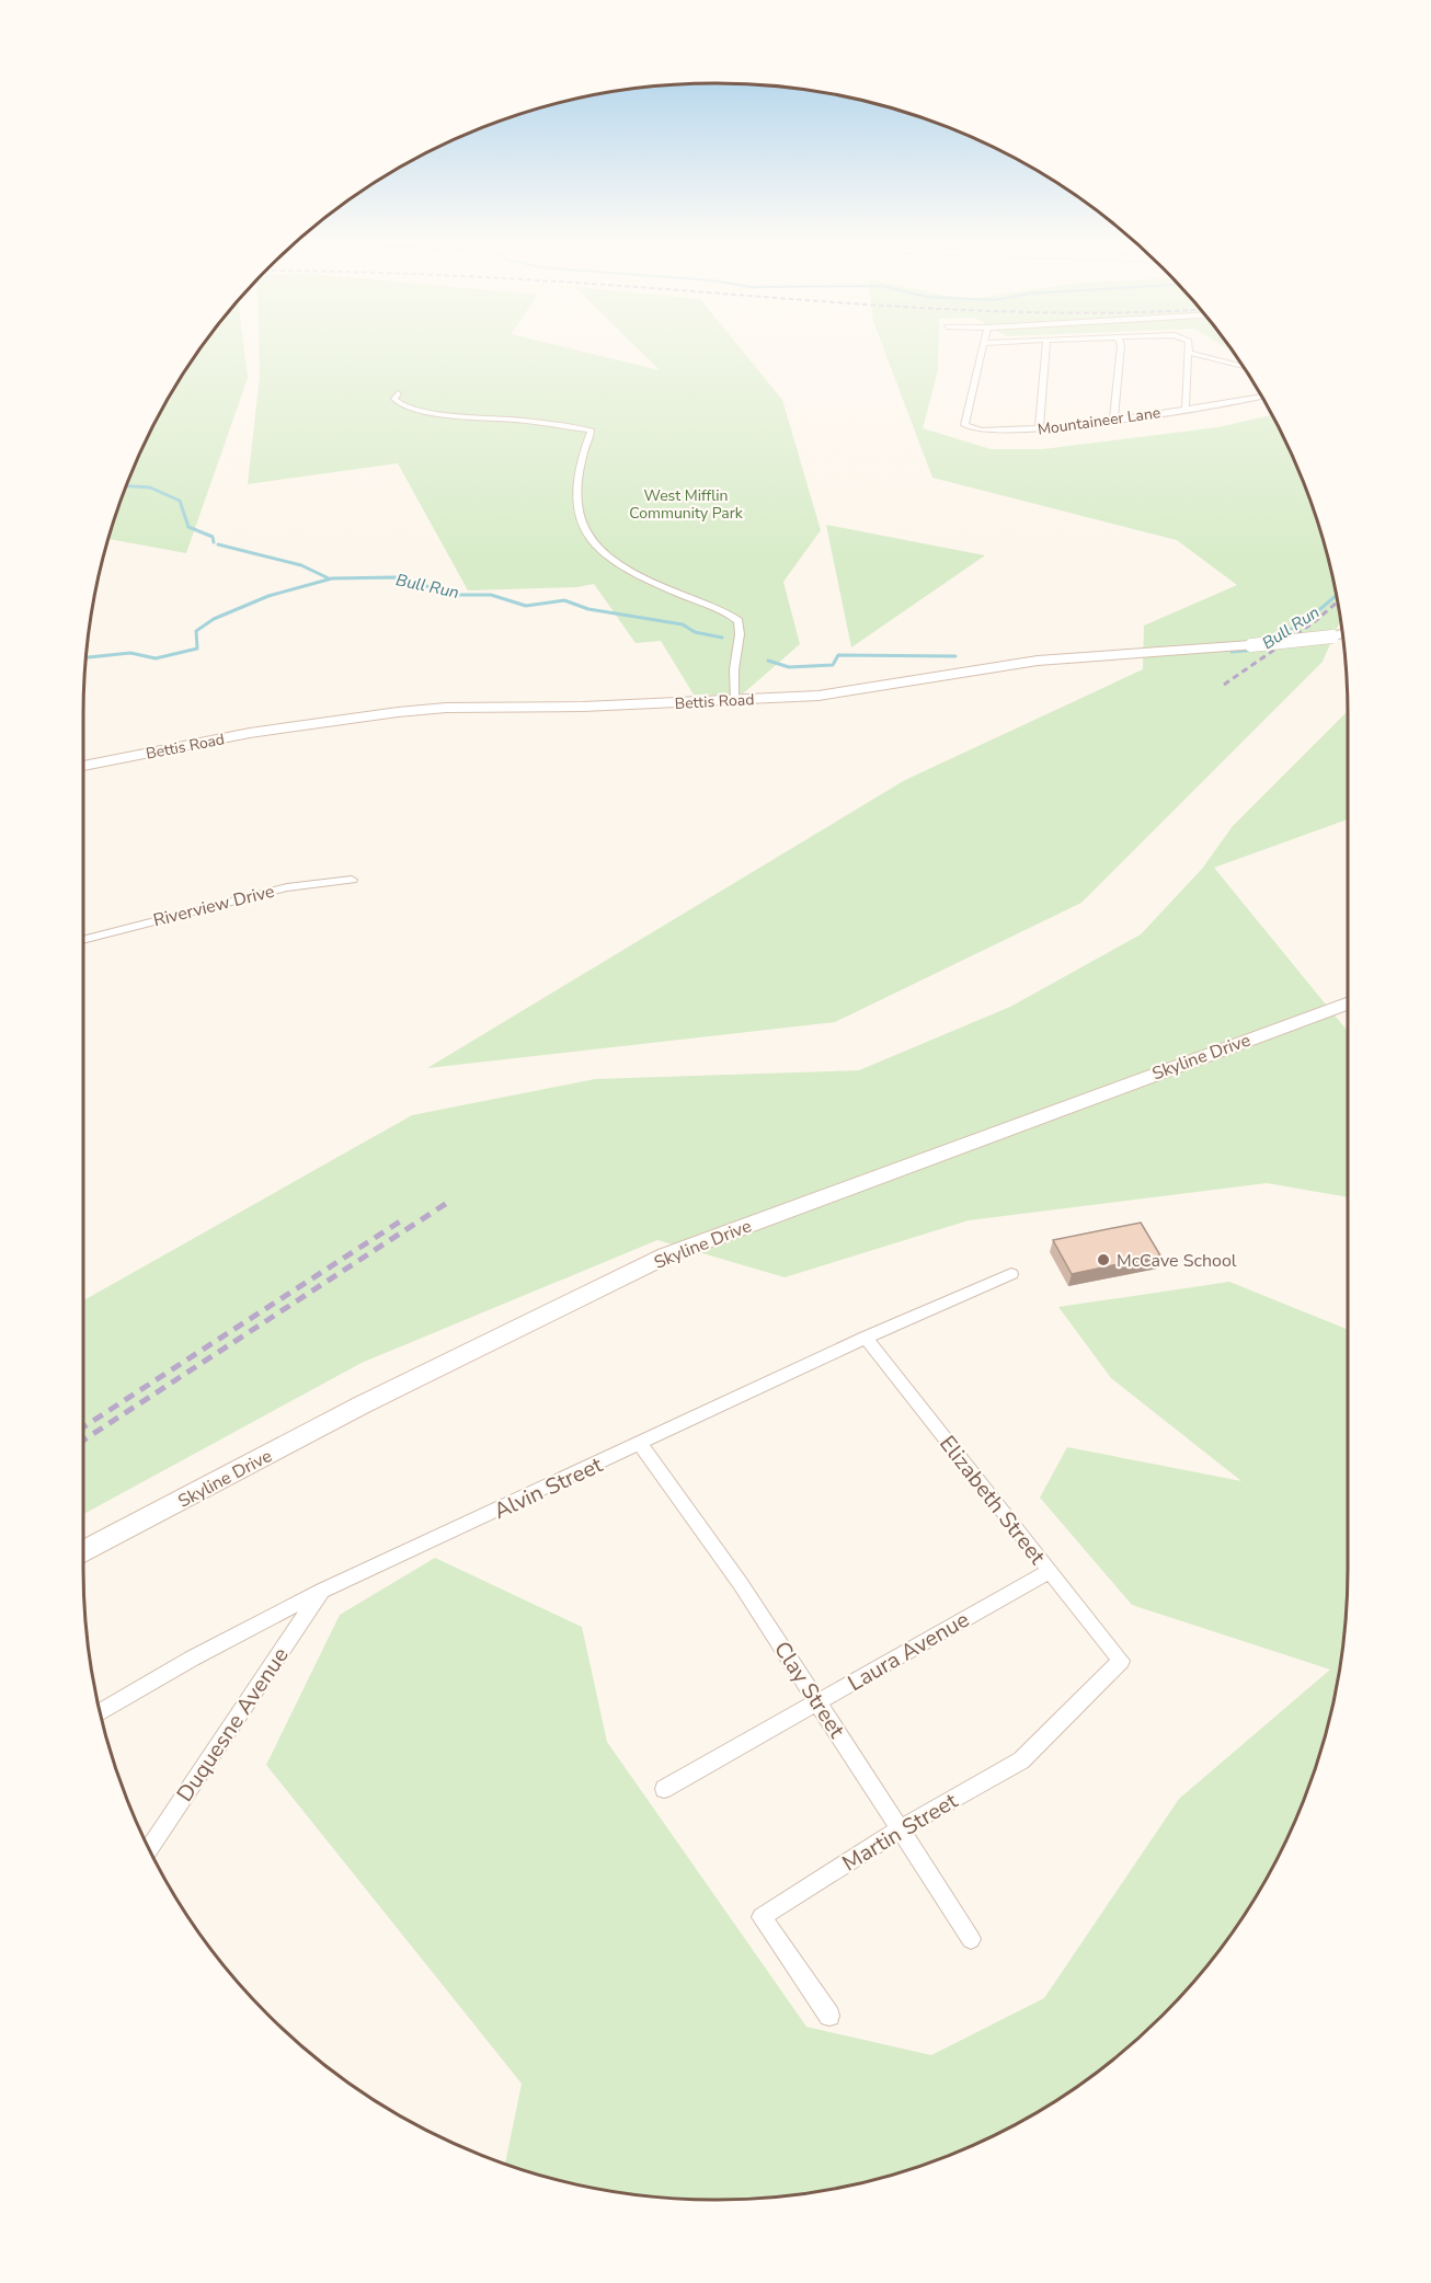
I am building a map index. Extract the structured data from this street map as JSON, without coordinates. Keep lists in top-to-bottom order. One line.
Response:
{"streets":{"street":["Mountaineer Lane","Bettis Road","Riverview Drive","Skyline Drive","Alvin Street","Elizabeth Street","Laura Avenue","Clay Street","Duquesne Avenue","Martin Street"]},"crossings":[["Alvin Street","Elizabeth Street"],["Alvin Street","Clay Street"],["Alvin Street","Duquesne Avenue"],["Elizabeth Street","Laura Avenue"],["Elizabeth Street","Martin Street"],["Laura Avenue","Clay Street"],["Clay Street","Martin Street"]],"water":["Bull Run"],"parks":["West Mifflin Community Park"],"places":["McCave School"]}
